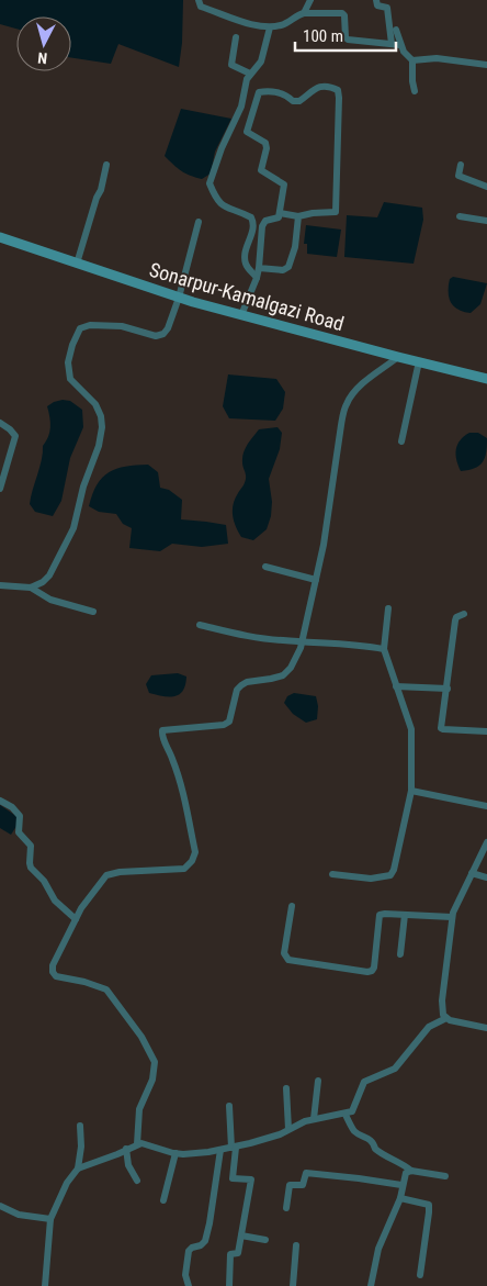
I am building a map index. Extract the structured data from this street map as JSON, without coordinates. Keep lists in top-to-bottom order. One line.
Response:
{"streets":{"main road":["Sonarpur-Kamalgazi Road"]},"scale_bar":"100 m","north":"bottom"}
